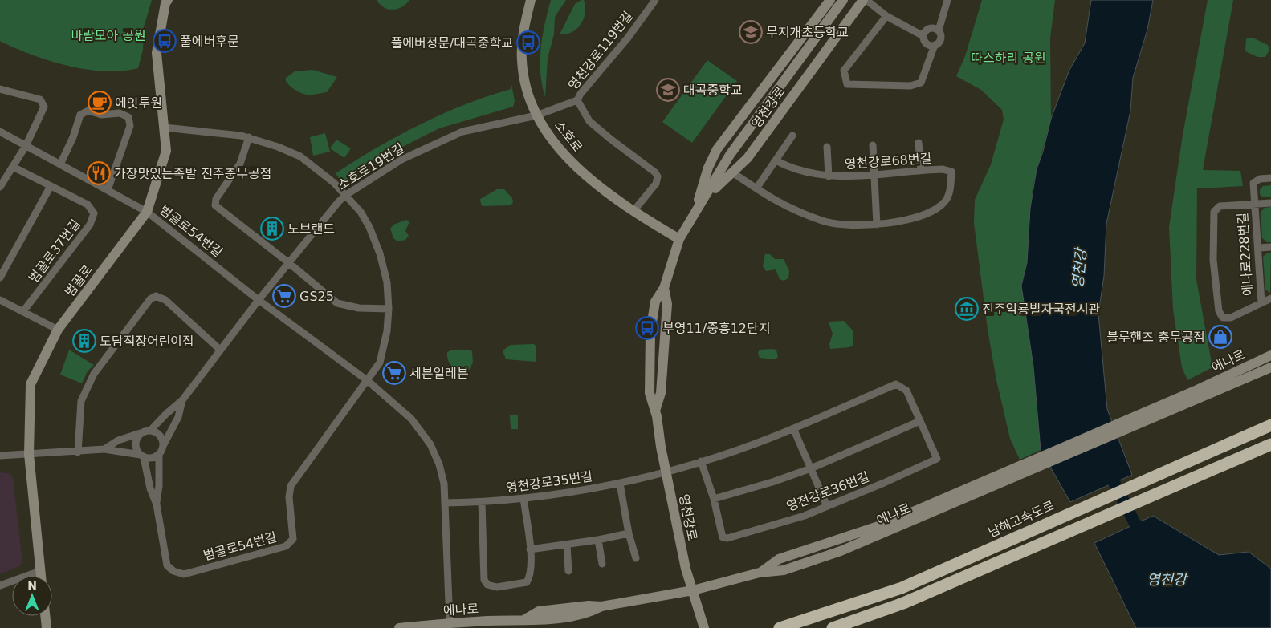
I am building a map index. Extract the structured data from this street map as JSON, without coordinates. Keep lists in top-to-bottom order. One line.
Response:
{"streets":{"highway":["남해고속도로"],"street":["영천강로119번길","영천강로","소호로","영천강로68번길","소호로19번길","범골로54번길","범골로37번길","에나로228번길","범골로","에나로","영천강로35번길","영천강로36번길"]},"crossings":[["영천강로119번길","소호로"],["영천강로119번길","소호로19번길"],["영천강로","소호로"],["영천강로","영천강로68번길"],["영천강로","에나로"],["영천강로","영천강로35번길"],["영천강로","영천강로36번길"],["소호로","소호로19번길"],["소호로19번길","범골로54번길"],["범골로54번길","범골로"],["범골로54번길","에나로"],["범골로54번길","영천강로35번길"],["영천강로35번길","영천강로36번길"]],"water":["영천강"],"parks":["바람모아 공원","따스하리 공원"],"places":{"school or university":["무지개초등학교","대곡중학교"],"bus stop":["풀에버후문","풀에버정문/대곡중학교","부영11/중흥12단지"],"cafe":["에잇투원"],"restaurant":["가장맛있는족발 진주충무공점"],"building":["노브랜드","도담직장어린이집"],"supermarket":["GS25","세븐일레븐"],"museum":["진주익룡발자국전시관"],"shop":["블루핸즈 충무공점"]},"north":"top"}
